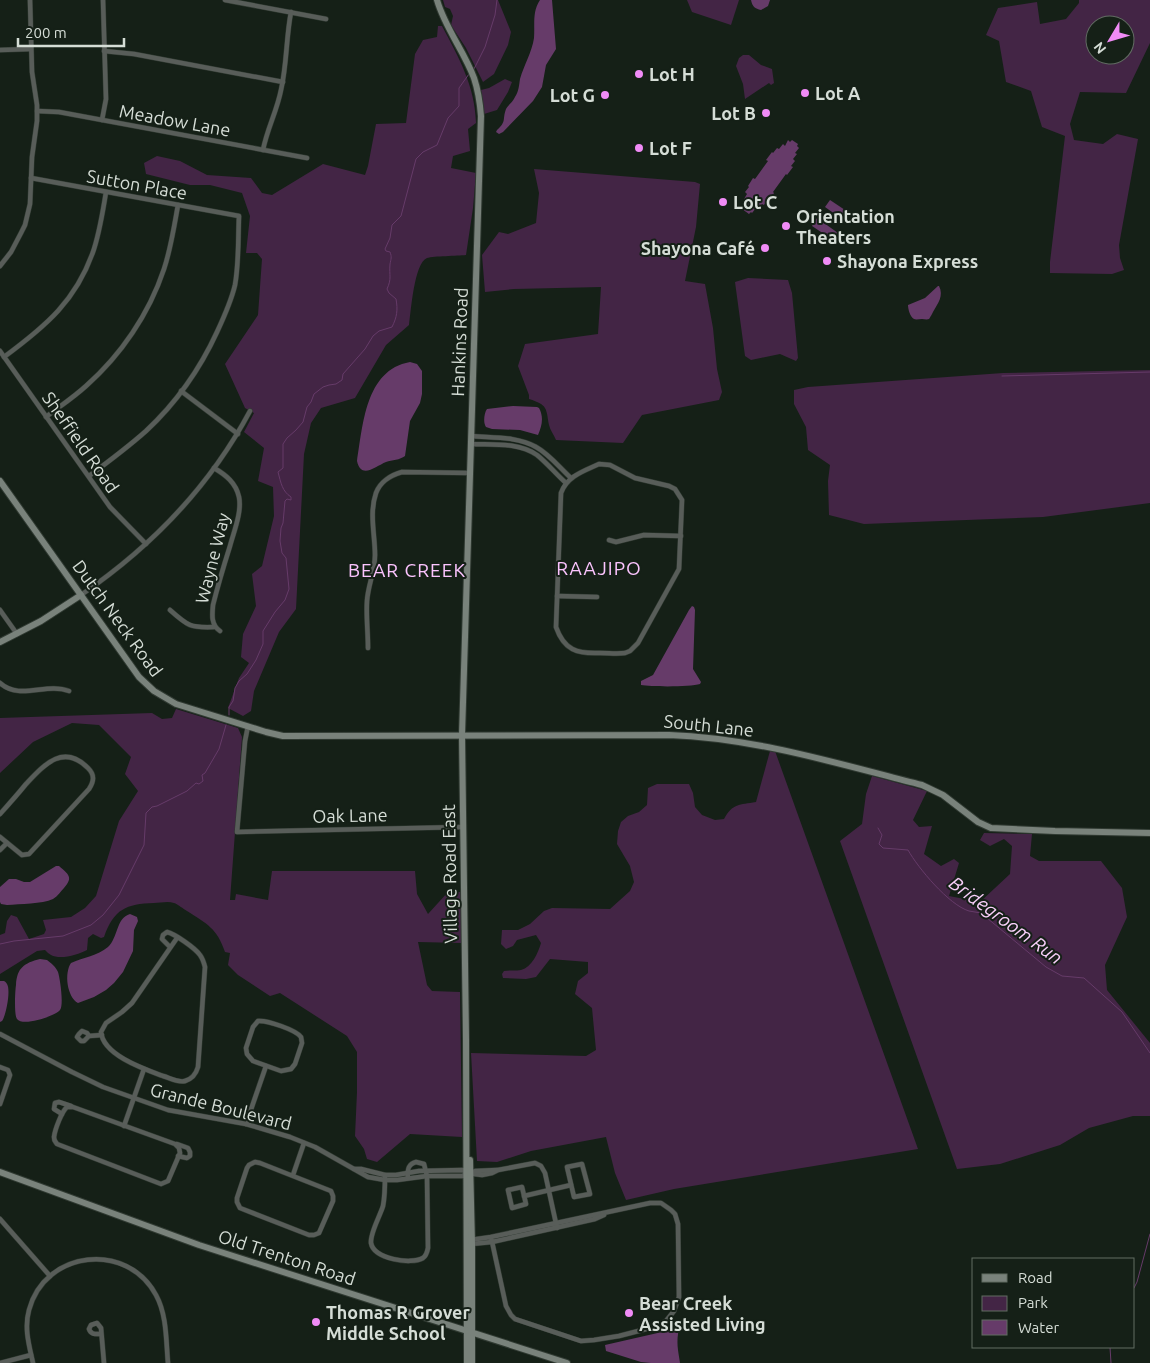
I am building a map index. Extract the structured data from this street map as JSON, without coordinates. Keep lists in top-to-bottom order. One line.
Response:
{"streets":{"main road":["Hankins Road","Dutch Neck Road","South Lane","Village Road East","Old Trenton Road"],"street":["Meadow Lane","Sutton Place","Sheffield Road","Wayne Way","Oak Lane","Grande Boulevard"]},"crossings":[["Hankins Road","Village Road East"],["Dutch Neck Road","South Lane"],["Dutch Neck Road","Oak Lane"],["South Lane","Oak Lane"],["South Lane","Village Road East"],["Oak Lane","Village Road East"],["Village Road East","Grande Boulevard"],["Village Road East","Old Trenton Road"]],"districts":["RAAJIPO","BEAR CREEK"],"water":["Bridegroom Run"],"places":["Lot H","Lot A","Lot G","Lot B","Lot F","Lot C","Orientation Theaters","Shayona Café","Shayona Express","Bear Creek Assisted Living","Thomas R Grover Middle School"],"legend":["Road","Park","Water"],"scale_bar":"200 m","north":"bottom left"}
